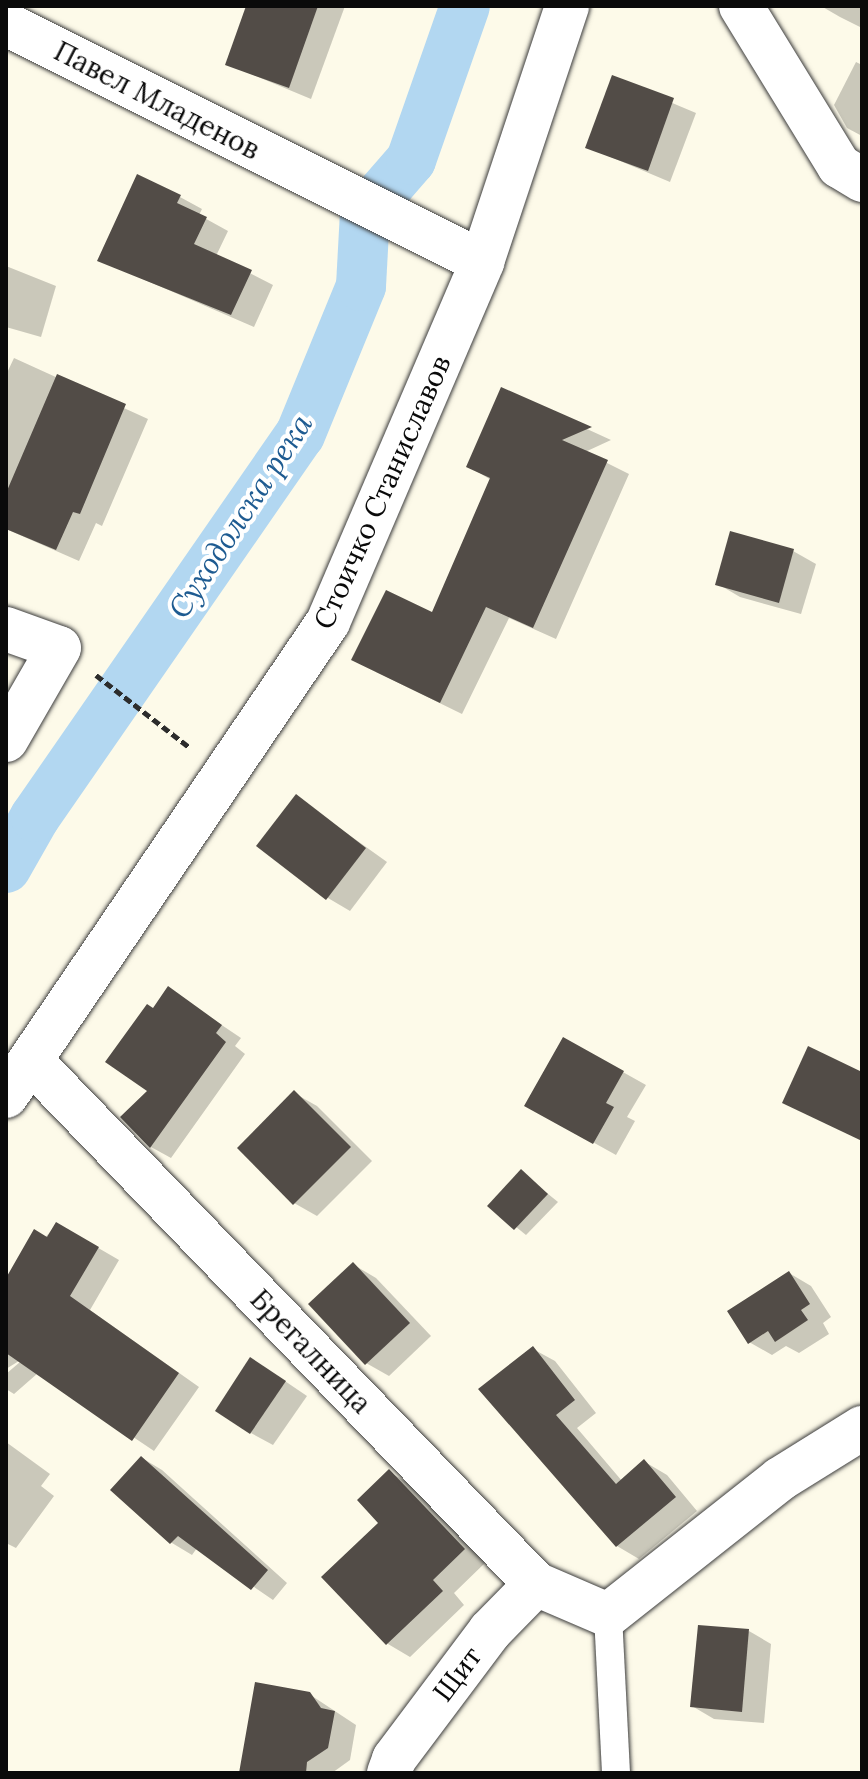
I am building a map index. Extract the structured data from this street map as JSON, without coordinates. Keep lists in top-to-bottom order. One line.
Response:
{"streets":{"street":["Павел Младенов","Стоичко Станиславов","Брегалница","Щит"]},"crossings":[["Павел Младенов","Стоичко Станиславов"],["Стоичко Станиславов","Брегалница"],["Брегалница","Щит"]],"water":["Суходолска река"]}
